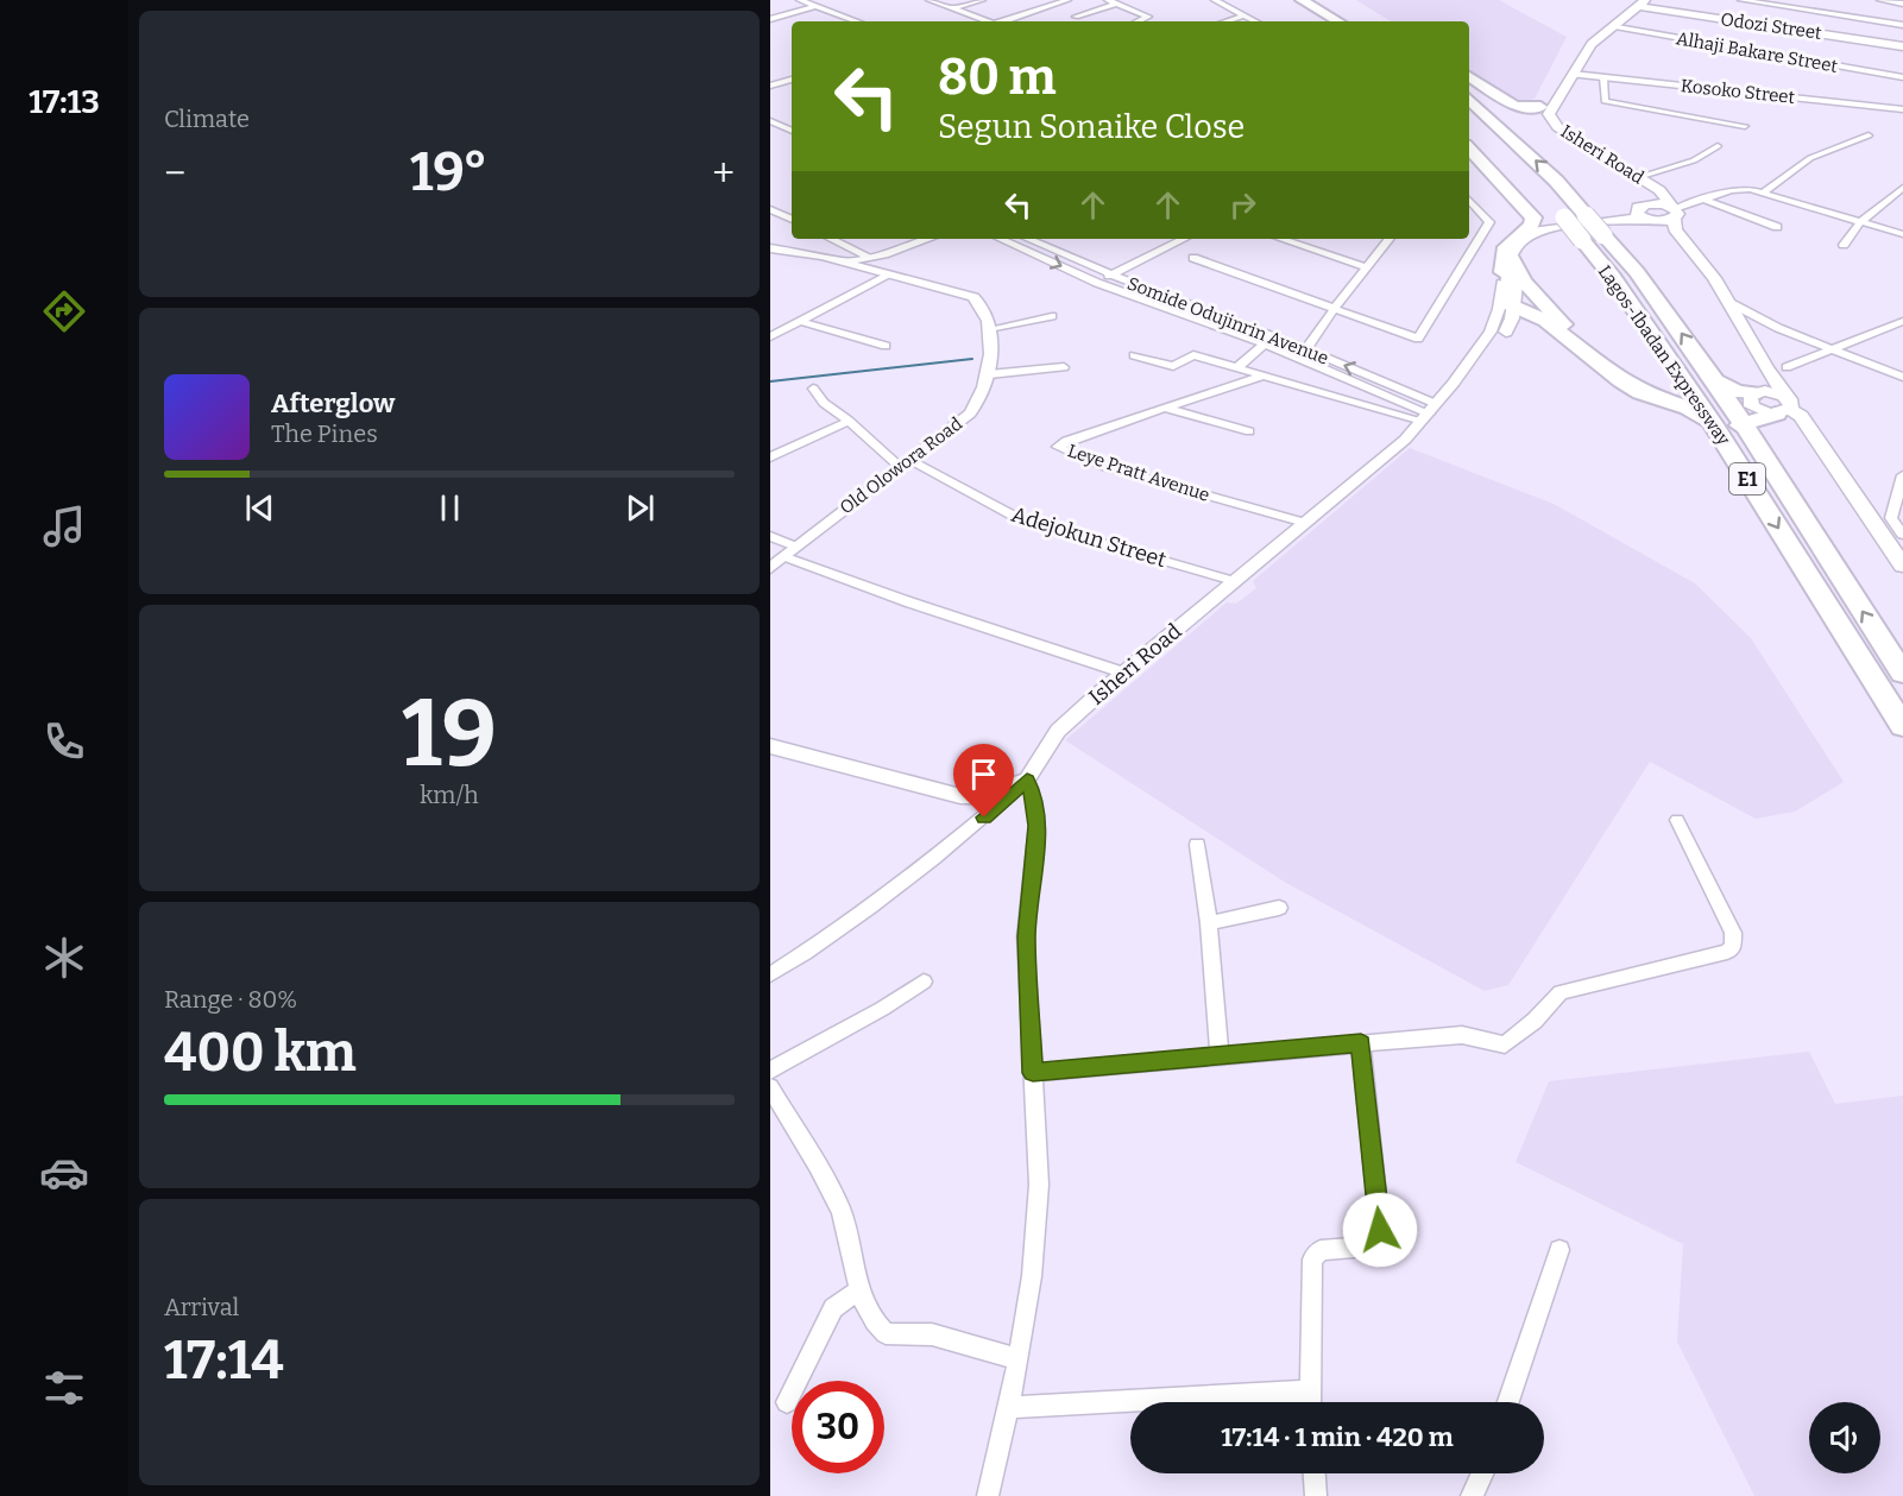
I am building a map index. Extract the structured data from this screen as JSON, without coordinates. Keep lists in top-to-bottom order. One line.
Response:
{"streets":{"highway":["Lagos-Ibadan Expressway","E1"],"main road":["Odozi Street","Isheri Road"],"street":["Alhaji Bakare Street","Kosoko Street","Somide Odujinrin Avenue","Old Olowora Road","Leye Pratt Avenue","Adejokun Street"]},"crossings":[["Odozi Street","Isheri Road"],["Alhaji Bakare Street","Isheri Road"],["Kosoko Street","Isheri Road"],["Isheri Road","Somide Odujinrin Avenue"],["Isheri Road","Lagos-Ibadan Expressway"],["Isheri Road","Leye Pratt Avenue"],["Isheri Road","Adejokun Street"],["Old Olowora Road","Adejokun Street"]],"page":{"tabs":"17:13","tile":["Climate",["19","km/h"],["Range · 80%","400 km"],["Arrival","17:14"]],"turn":["80 m","Segun Sonaike Close"],"heat":["−","19°","+"],"song":["Afterglow","The Pines"],"limit":"30","trip":"17:14 · 1 min · 420 m"}}
